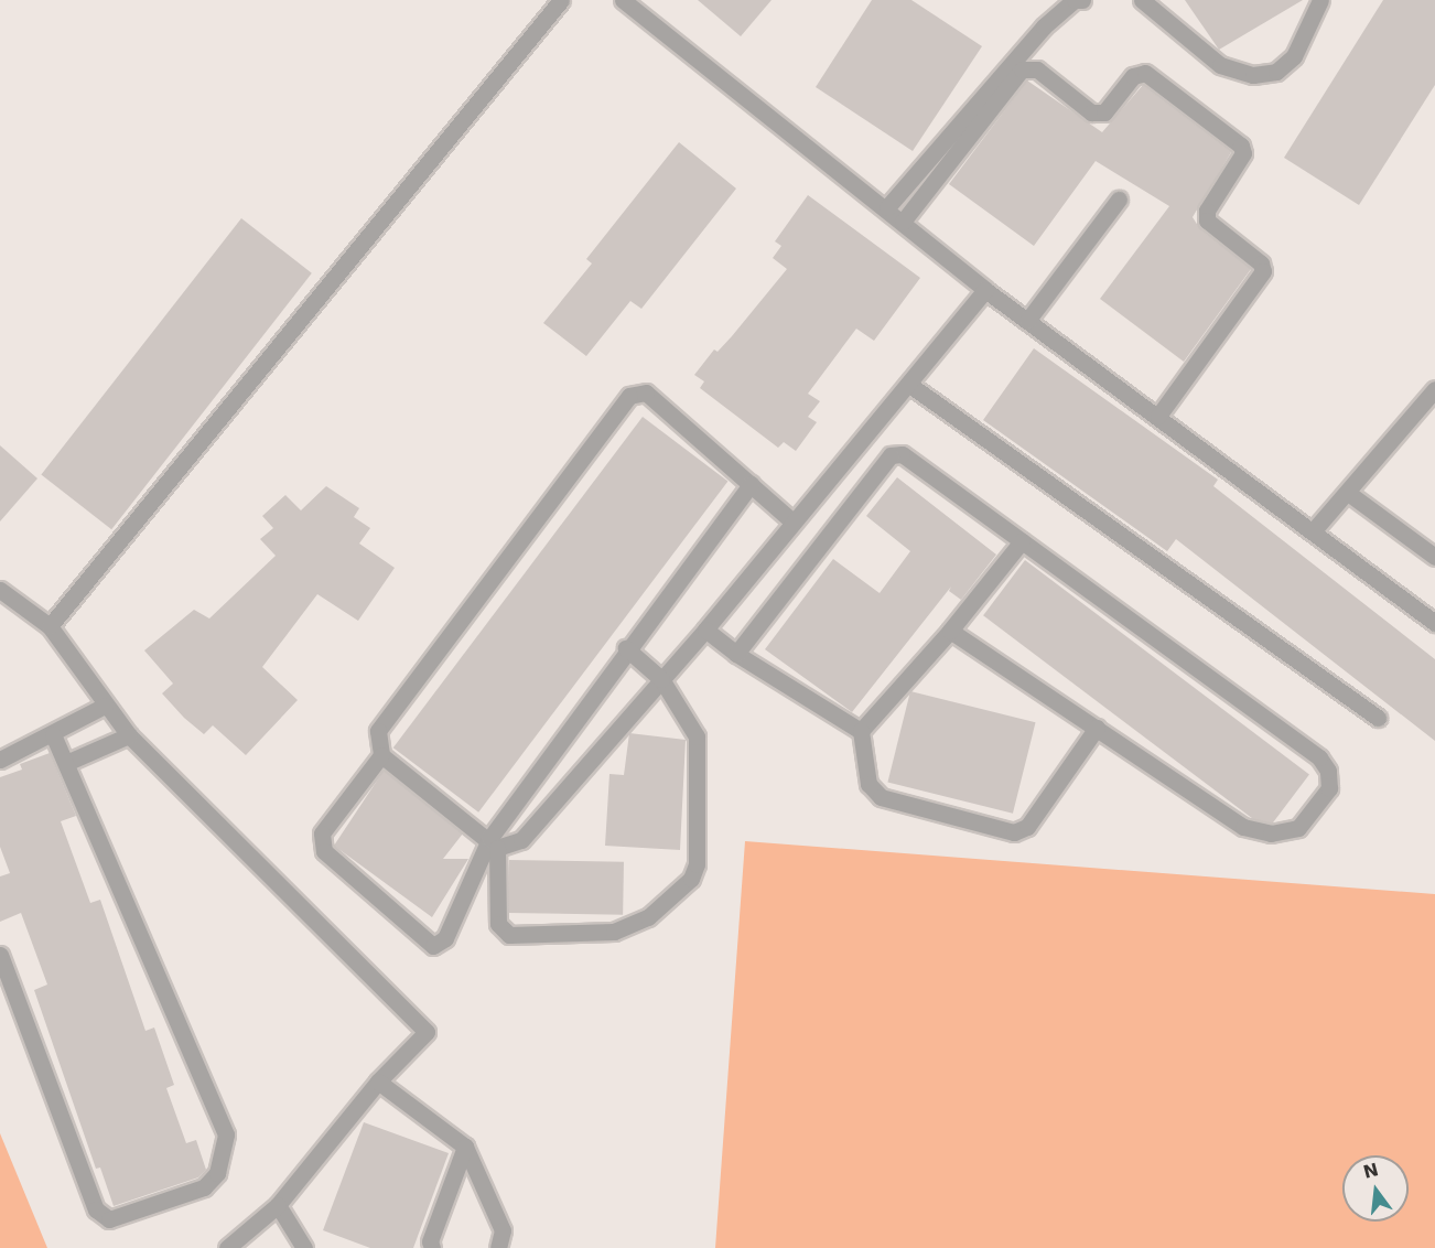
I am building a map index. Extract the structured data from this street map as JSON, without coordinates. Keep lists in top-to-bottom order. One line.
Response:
{"north":"top"}
